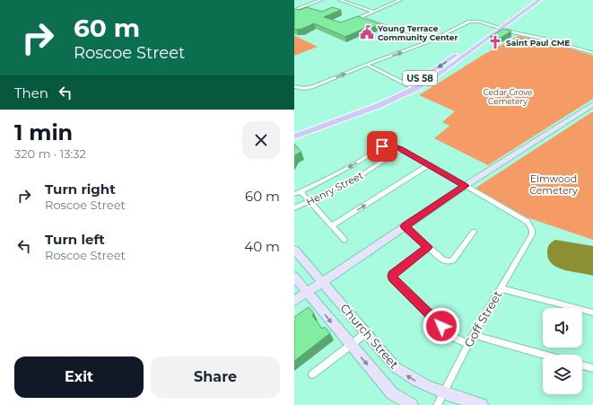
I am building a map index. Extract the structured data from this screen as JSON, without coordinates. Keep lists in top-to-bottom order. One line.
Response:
{"streets":{"main road":["US 58","Church Street"],"street":["Henry Street","Goff Street"]},"crossings":[["Goff Street","Church Street"]],"parks":["Cedar Grove Cemetery","Elmwood Cemetery"],"places":{"public building":["Young Terrace Community Center"],"church":["Saint Paul CME"]},"page":{"turn":["60 m","Roscoe Street"],"then":"Then","heading":["1 min","320 m · 13:32"],"list":[{"name":"Turn right","note":"Roscoe Street","value":"60 m"},{"name":"Turn left","note":"Roscoe Street","value":"40 m"}],"buttons":["Exit","Share"]}}
